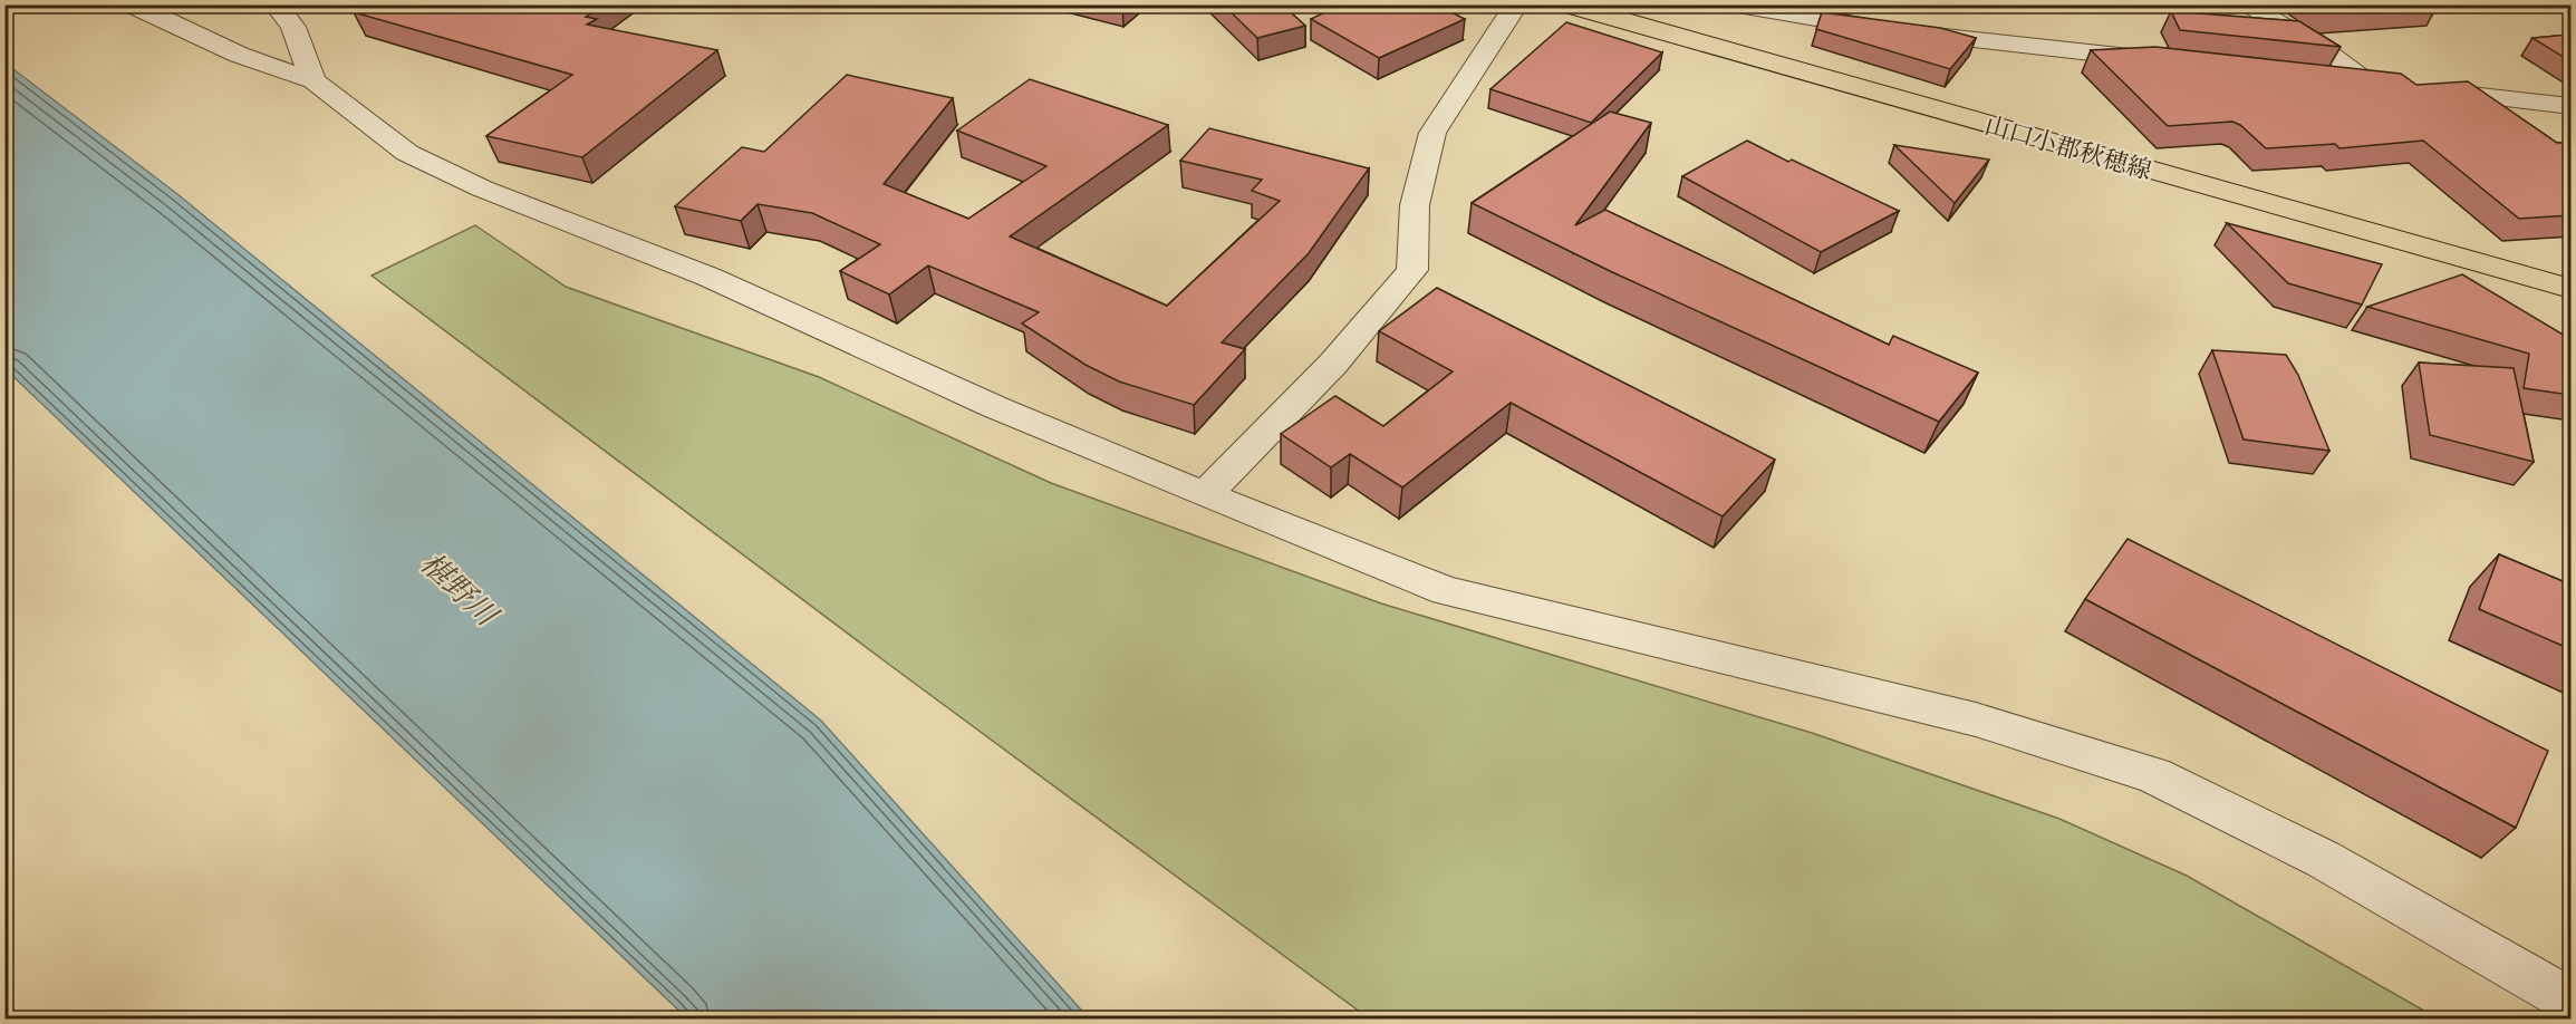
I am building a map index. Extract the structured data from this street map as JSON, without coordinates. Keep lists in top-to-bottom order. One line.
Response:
{"streets":{"main road":["山口小郡秋穂線"]},"water":["椹野川"]}
